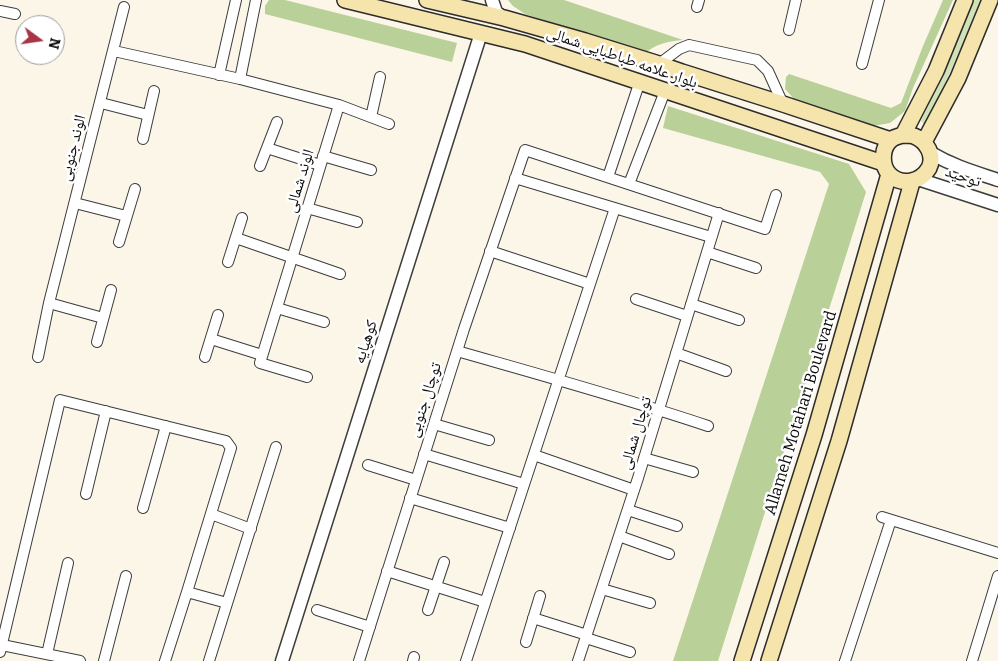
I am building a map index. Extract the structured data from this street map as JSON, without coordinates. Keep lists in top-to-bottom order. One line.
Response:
{"streets":{"main road":["بلوار علامه طباطبایی شمالی","Allameh Motahari Boulevard"],"street":["الوند جنوبی","توحید","الوند شمالی","کوهپایه","توچال جنوبی","توچال شمالی"]},"crossings":[["بلوار علامه طباطبایی شمالی","توحید"],["بلوار علامه طباطبایی شمالی","کوهپایه"],["بلوار علامه طباطبایی شمالی","Allameh Motahari Boulevard"],["توحید","Allameh Motahari Boulevard"]],"north":"right"}
